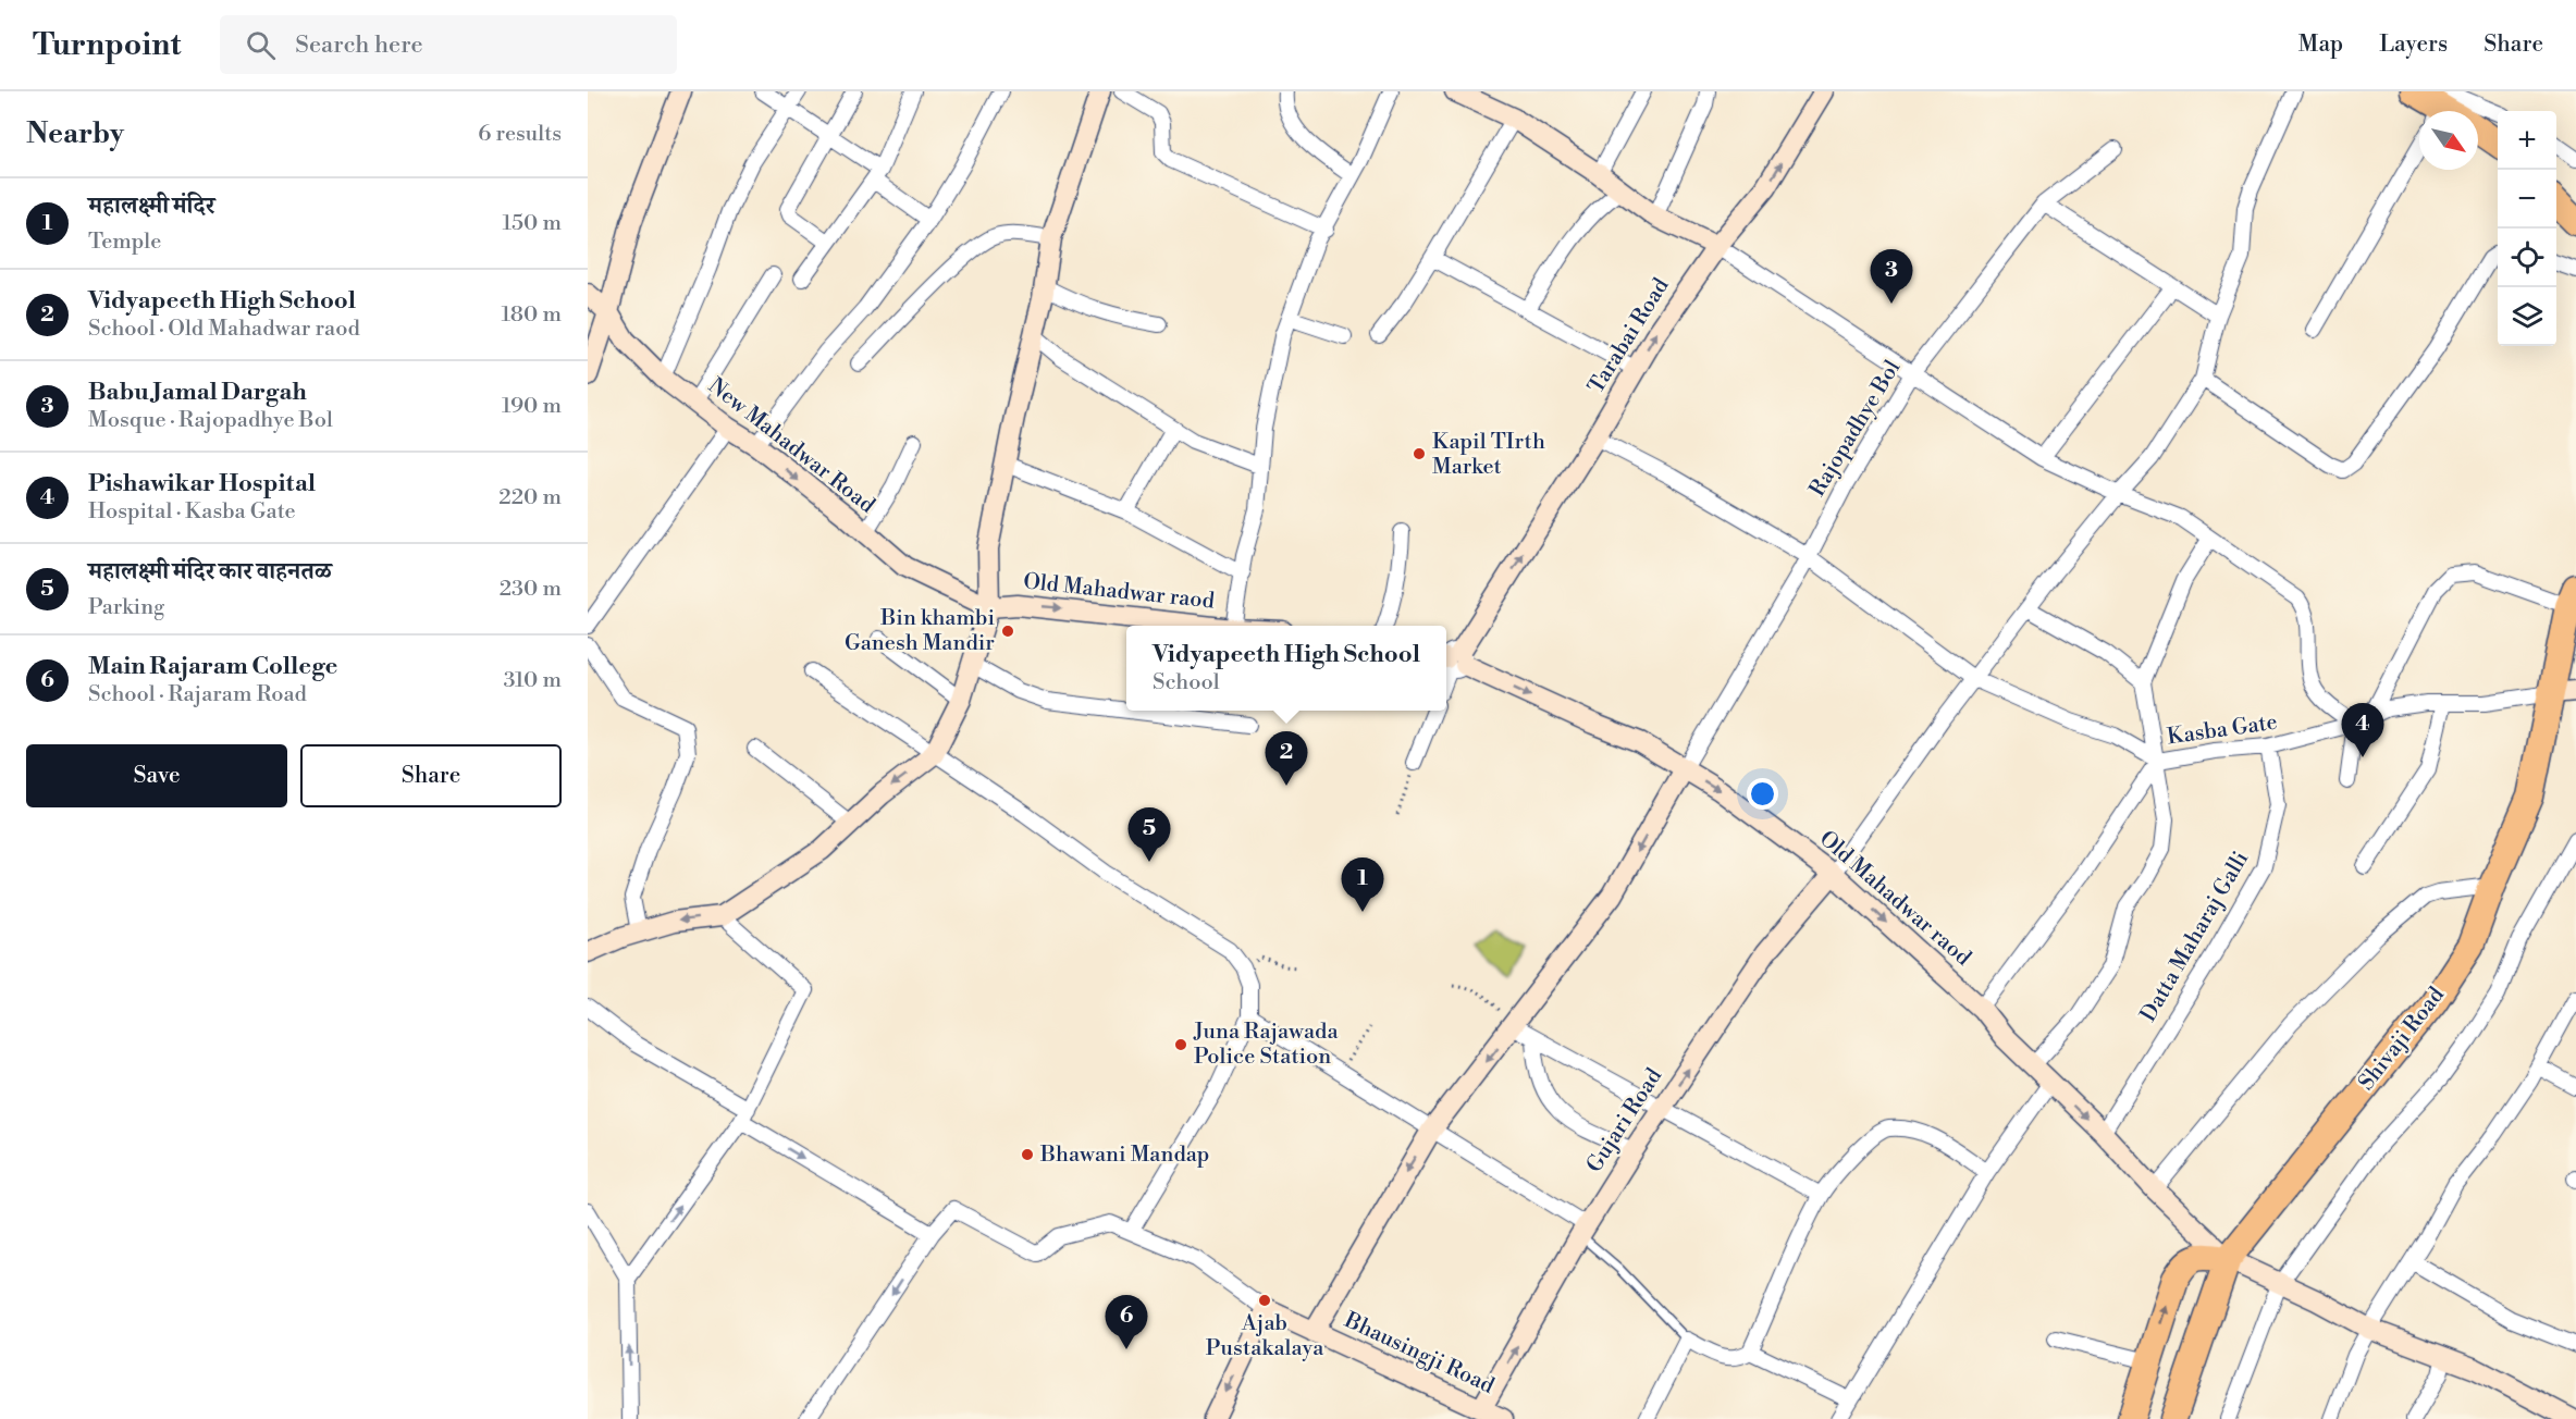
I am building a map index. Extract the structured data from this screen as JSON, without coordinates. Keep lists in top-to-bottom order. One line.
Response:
{"streets":{"highway":["Shivaji Road"],"street":["Tarabai Road","Rajopadhye Bol","New Mahadwar Road","Old Mahadwar raod","Kasba Gate","Datta Maharaj Galli","Gujari Road","Bhausingji Road"]},"crossings":[["Tarabai Road","Old Mahadwar raod"],["Rajopadhye Bol","Old Mahadwar raod"],["New Mahadwar Road","Old Mahadwar raod"],["Old Mahadwar raod","Kasba Gate"],["Old Mahadwar raod","Datta Maharaj Galli"],["Old Mahadwar raod","Shivaji Road"],["Old Mahadwar raod","Gujari Road"],["Kasba Gate","Datta Maharaj Galli"],["Kasba Gate","Shivaji Road"],["Gujari Road","Bhausingji Road"]],"places":["Kapil TIrth Market","Bin khambi Ganesh Mandir","Juna Rajawada Police Station","Bhawani Mandap","Ajab Pustakalaya"],"north":"bottom right","page":{"header":"Turnpoint","search":"Search here","nav":["Map","Layers","Share"],"heading":["Nearby","6 results"],"map_buttons":["+","−"],"list":[{"mark":"1","name":"महालक्ष्मी मंदिर","note":"Temple","value":"150 m"},{"mark":"2","name":"Vidyapeeth High School","note":"School · Old Mahadwar raod","value":"180 m"},{"mark":"3","name":"Babu Jamal Dargah","note":"Mosque · Rajopadhye Bol","value":"190 m"},{"mark":"4","name":"Pishawikar Hospital","note":"Hospital · Kasba Gate","value":"220 m"},{"mark":"5","name":"महालक्ष्मी मंदिर कार वाहनतळ","note":"Parking","value":"230 m"},{"mark":"6","name":"Main Rajaram College","note":"School · Rajaram Road","value":"310 m"}],"pins":["3","4","2","5","1","6"],"popup":["Vidyapeeth High School","School"],"buttons":["Save","Share"]}}
